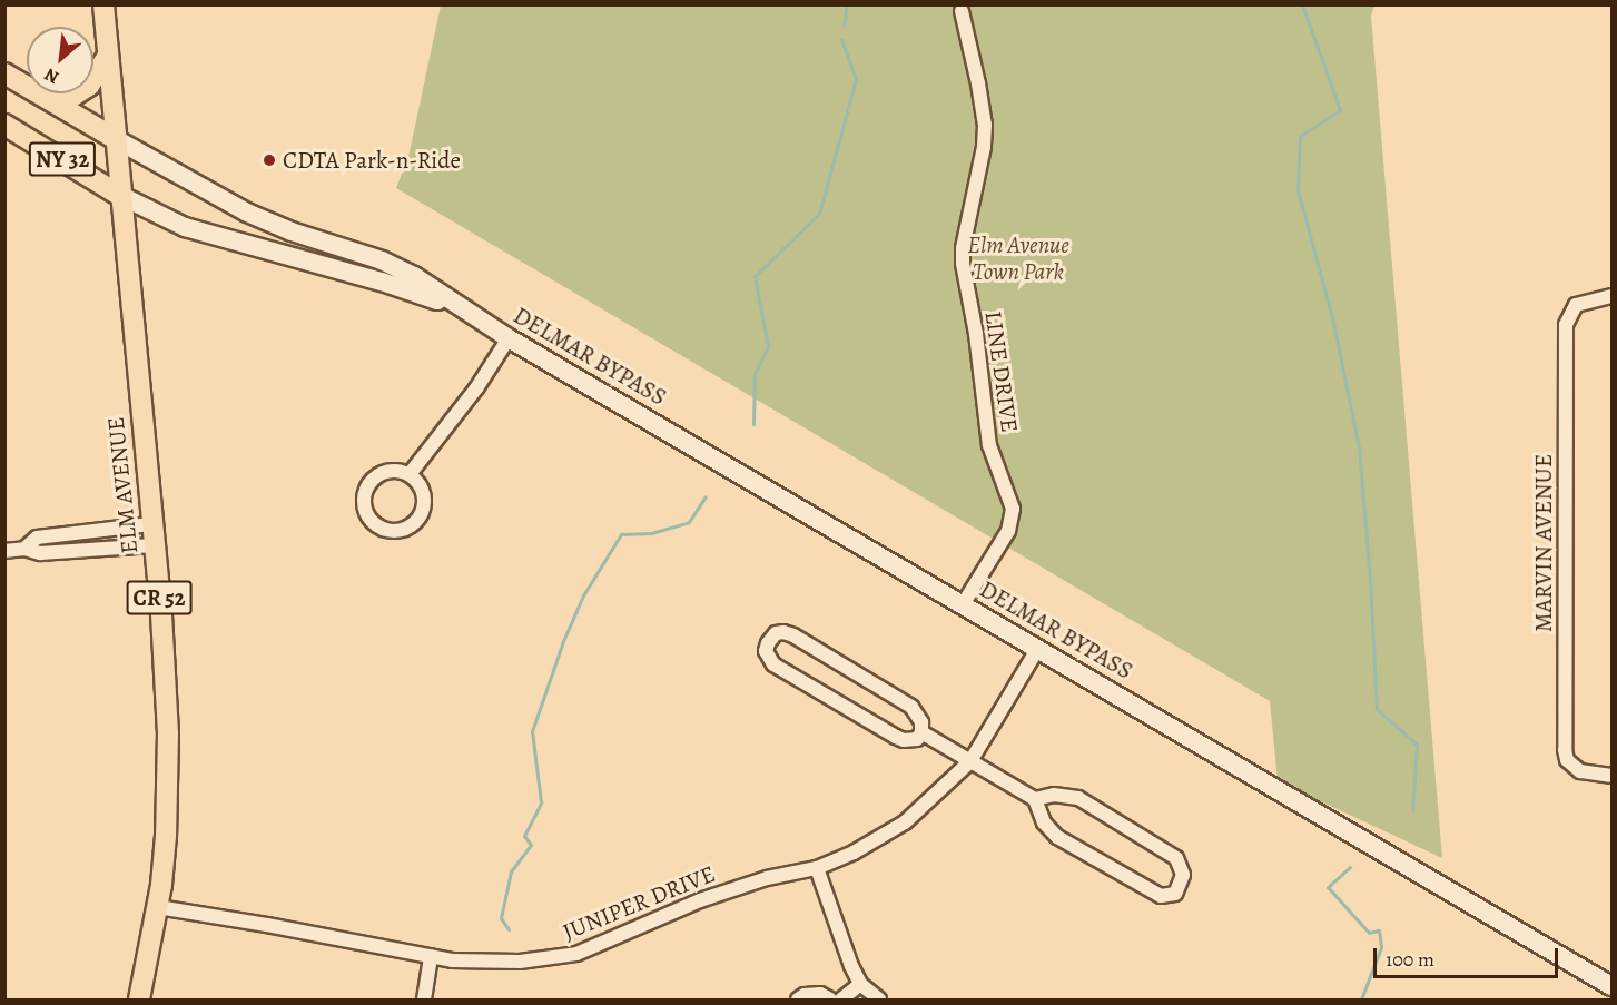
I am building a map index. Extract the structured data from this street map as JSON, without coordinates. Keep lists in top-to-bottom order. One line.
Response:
{"streets":{"main road":["NY 32","DELMAR BYPASS","ELM AVENUE","CR 52"],"street":["LINE DRIVE","MARVIN AVENUE","JUNIPER DRIVE"]},"crossings":[["DELMAR BYPASS","LINE DRIVE"],["DELMAR BYPASS","ELM AVENUE"],["DELMAR BYPASS","JUNIPER DRIVE"],["ELM AVENUE","JUNIPER DRIVE"]],"parks":["Elm Avenue Town Park"],"places":["CDTA Park-n-Ride"],"scale_bar":"100 m","north":"bottom left"}
